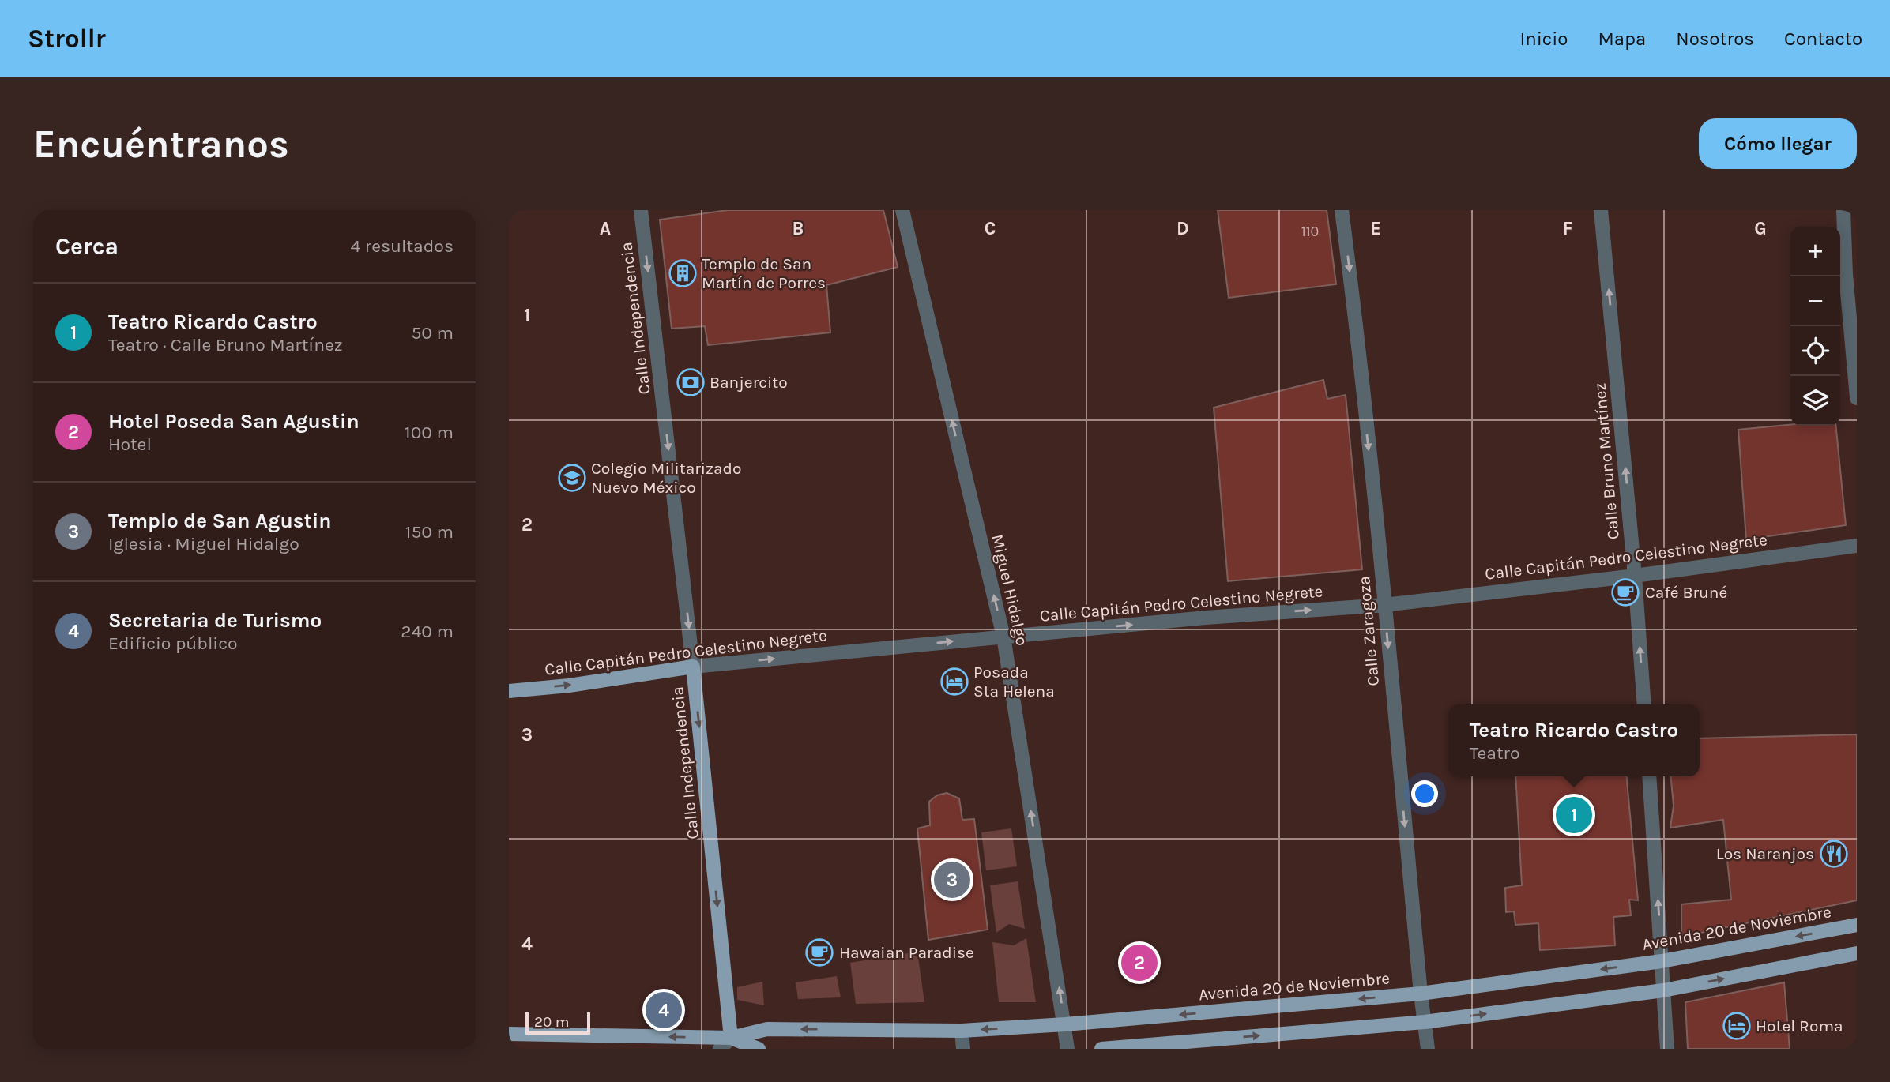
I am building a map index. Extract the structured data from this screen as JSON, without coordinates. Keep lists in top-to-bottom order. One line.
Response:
{"streets":{"main road":["Calle Independencia","Calle Capitán Pedro Celestino Negrete","Avenida 20 de Noviembre"],"street":["Calle Bruno Martínez","Miguel Hidalgo","Calle Zaragoza"]},"crossings":[["Calle Independencia","Calle Capitán Pedro Celestino Negrete"],["Calle Independencia","Avenida 20 de Noviembre"],["Calle Bruno Martínez","Calle Capitán Pedro Celestino Negrete"],["Calle Capitán Pedro Celestino Negrete","Miguel Hidalgo"],["Calle Capitán Pedro Celestino Negrete","Calle Zaragoza"],["Miguel Hidalgo","Avenida 20 de Noviembre"],["Calle Zaragoza","Avenida 20 de Noviembre"]],"one_way":["Calle Independencia","Calle Bruno Martínez","Calle Capitán Pedro Celestino Negrete","Miguel Hidalgo","Calle Zaragoza"],"places":{"building":["Templo de San Martín de Porres"],"bank":["Banjercito"],"school or university":["Colegio Militarizado Nuevo México"],"cafe":["Café Bruné","Hawaian Paradise"],"hotel":["Posada Sta Helena","Hotel Roma"],"restaurant":["Los Naranjos"]},"house_numbers":["110"],"scale_bar":"20 m","page":{"header":"Strollr","nav":["Inicio","Mapa","Nosotros","Contacto"],"buttons":"Cómo llegar","title":"Encuéntranos","heading":["Cerca","4 resultados"],"map_buttons":["+","−"],"list":[{"mark":"1","name":"Teatro Ricardo Castro","note":"Teatro · Calle Bruno Martínez","value":"50 m"},{"mark":"2","name":"Hotel Poseda San Agustin","note":"Hotel","value":"100 m"},{"mark":"3","name":"Templo de San Agustin","note":"Iglesia · Miguel Hidalgo","value":"150 m"},{"mark":"4","name":"Secretaria de Turismo","note":"Edificio público","value":"240 m"}],"popup":["Teatro Ricardo Castro","Teatro"],"pins":["1","3","2","4"],"scale":"20 m"},"grid":{"columns":["A","B","C","D","E","F","G"],"rows":["1","2","3","4"]}}
